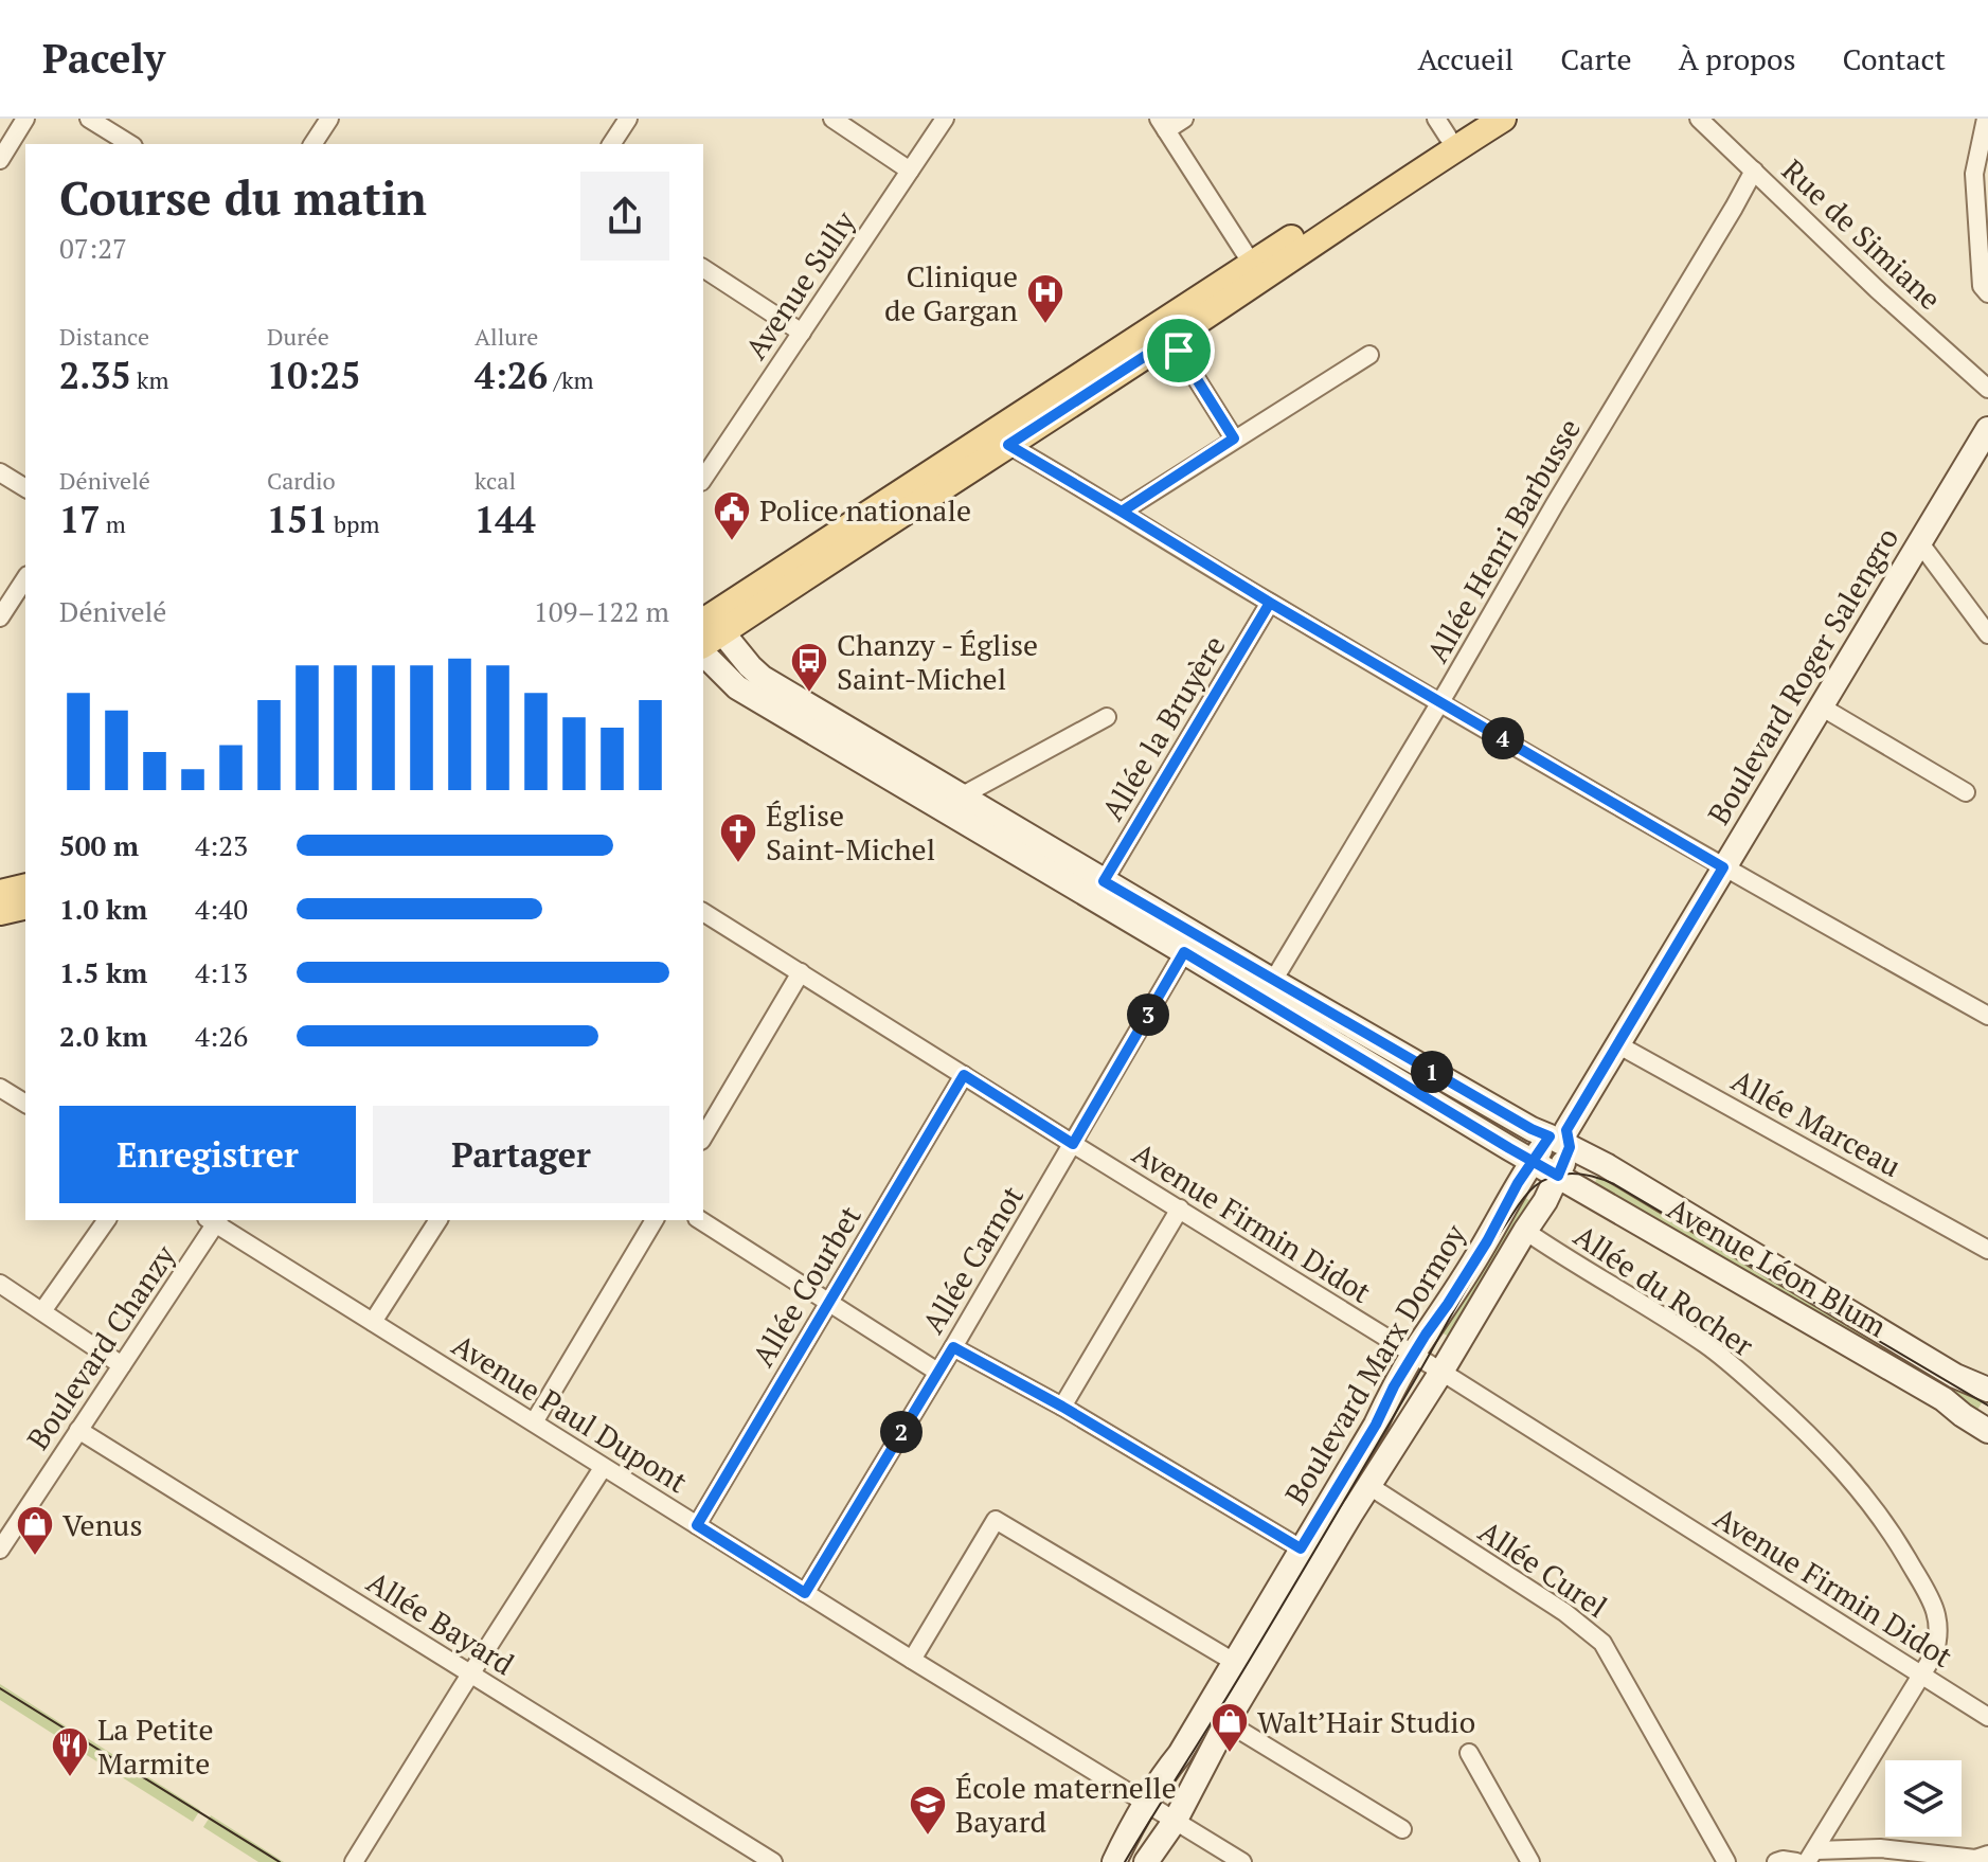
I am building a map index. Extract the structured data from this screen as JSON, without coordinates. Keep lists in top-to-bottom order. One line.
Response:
{"streets":{"main road":["Boulevard Roger Salengro","Avenue Léon Blum","Boulevard Marx Dormoy"],"street":["Rue de Simiane","Avenue Sully","Allée Henri Barbusse","Allée la Bruyère","Allée Marceau","Avenue Firmin Didot","Allée Carnot","Allée Courbet","Allée du Rocher","Boulevard Chanzy","Avenue Paul Dupont","Allée Curel","Allée Bayard"]},"crossings":[["Rue de Simiane","Allée Henri Barbusse"],["Allée Henri Barbusse","Avenue Léon Blum"],["Boulevard Roger Salengro","Allée Marceau"],["Boulevard Roger Salengro","Avenue Léon Blum"],["Boulevard Roger Salengro","Boulevard Marx Dormoy"],["Allée la Bruyère","Avenue Léon Blum"],["Avenue Firmin Didot","Allée Carnot"],["Avenue Firmin Didot","Allée Courbet"],["Avenue Firmin Didot","Allée du Rocher"],["Avenue Firmin Didot","Boulevard Marx Dormoy"],["Allée Carnot","Avenue Léon Blum"],["Allée Carnot","Avenue Paul Dupont"],["Avenue Léon Blum","Boulevard Marx Dormoy"],["Allée Courbet","Avenue Paul Dupont"],["Allée du Rocher","Boulevard Marx Dormoy"],["Boulevard Chanzy","Avenue Paul Dupont"],["Boulevard Chanzy","Allée Bayard"],["Boulevard Marx Dormoy","Avenue Paul Dupont"],["Boulevard Marx Dormoy","Allée Curel"]],"places":{"hospital":["Clinique de Gargan"],"public building":["Police nationale"],"bus stop":["Chanzy - Église Saint-Michel"],"church":["Église Saint-Michel"],"shop":["Venus","Walt’Hair Studio"],"restaurant":["La Petite Marmite"],"school or university":["École maternelle Bayard"]},"page":{"header":"Pacely","nav":["Accueil","Carte","À propos","Contact"],"heading":["Course du matin","07:27"],"stats":[["Distance","2.35 km"],["Durée","10:25"],["Allure","4:26 /km"],["Dénivelé","17 m"],["Cardio","151 bpm"],["kcal","144"]],"chart":["Dénivelé","109–122 m"],"pins":["4","3","1","2"],"list":[{"name":"500 m","note":"4:23"},{"name":"1.0 km","note":"4:40"},{"name":"1.5 km","note":"4:13"},{"name":"2.0 km","note":"4:26"}],"buttons":["Enregistrer","Partager"]}}
